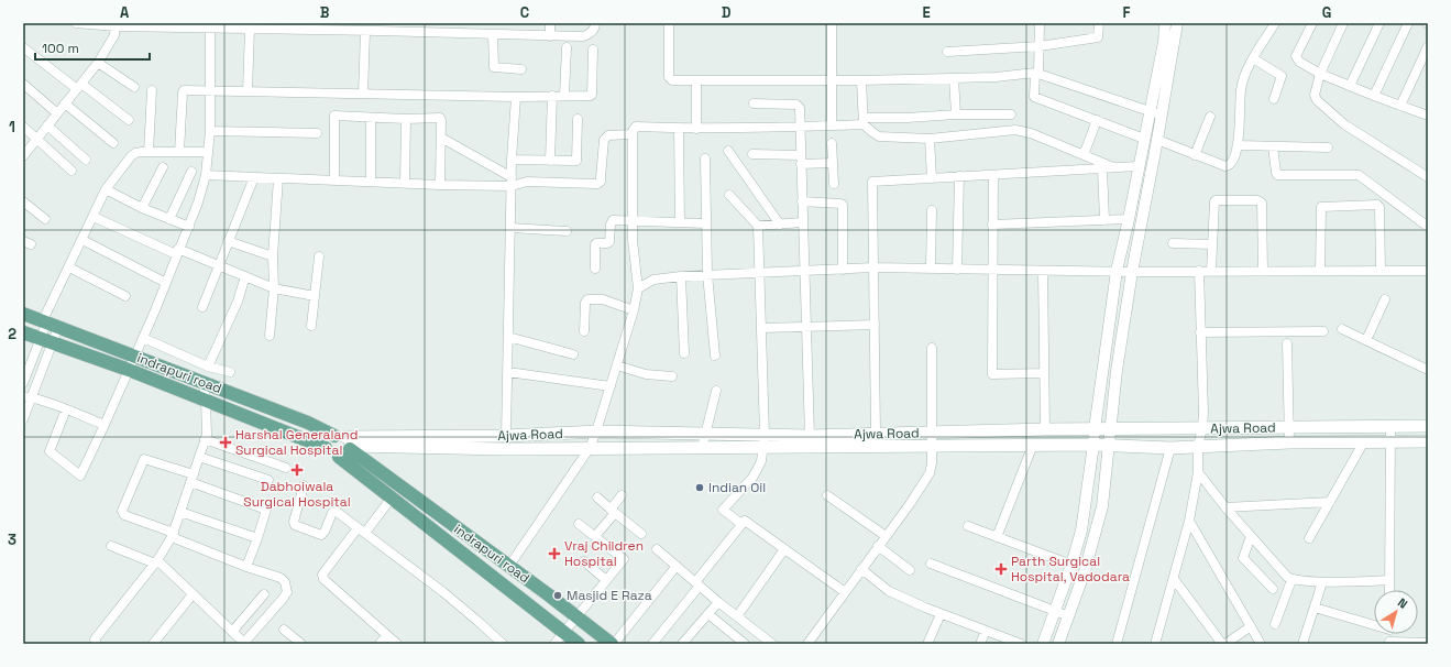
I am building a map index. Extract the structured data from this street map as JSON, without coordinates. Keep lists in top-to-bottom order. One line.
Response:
{"streets":{"main road":["indrapuri road","Ajwa Road"]},"crossings":[["indrapuri road","Ajwa Road"]],"places":{"health":["Harshal Generaland Surgical Hospital","Dabhoiwala Surgical Hospital","Vraj Children Hospital","Parth Surgical Hospital, Vadodara"],"other":["Indian Oil","Masjid E Raza"]},"scale_bar":"100 m","north":"top right","grid":{"columns":["A","B","C","D","E","F","G"],"rows":["1","2","3"]}}
